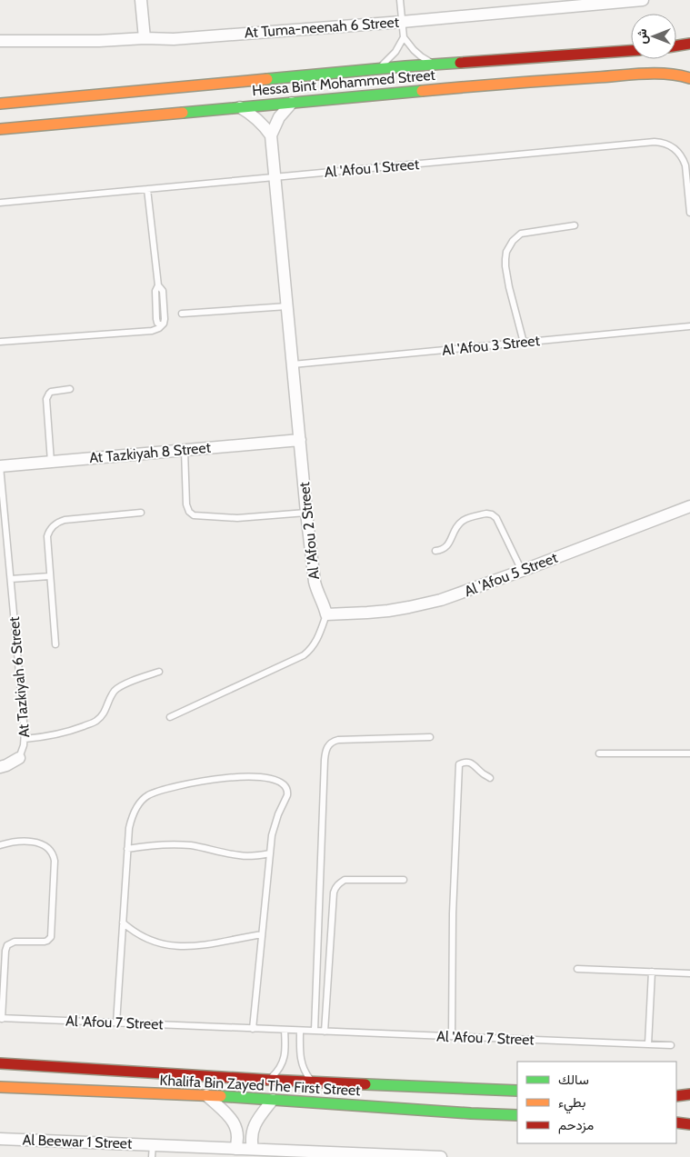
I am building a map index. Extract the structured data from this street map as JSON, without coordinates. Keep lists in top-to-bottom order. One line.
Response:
{"streets":{"street":["At Tuma-neenah 6 Street","Hessa Bint Mohammed Street","At Tazkiyah 8 Street","Al 'Afou 2 Street","Al 'Afou 5 Street","At Tazkiyah 6 Street","Khalifa Bin Zayed The First Street","Al Beewar 1 Street"],"lane":["Al 'Afou 1 Street","Al 'Afou 3 Street","Al 'Afou 7 Street"]},"crossings":[["Al 'Afou 1 Street","Al 'Afou 2 Street"],["Al 'Afou 3 Street","Al 'Afou 2 Street"],["At Tazkiyah 8 Street","Al 'Afou 2 Street"],["At Tazkiyah 8 Street","At Tazkiyah 6 Street"],["Al 'Afou 2 Street","Al 'Afou 5 Street"]],"legend":["سالك","بطيء","مزدحم"],"north":"left"}
